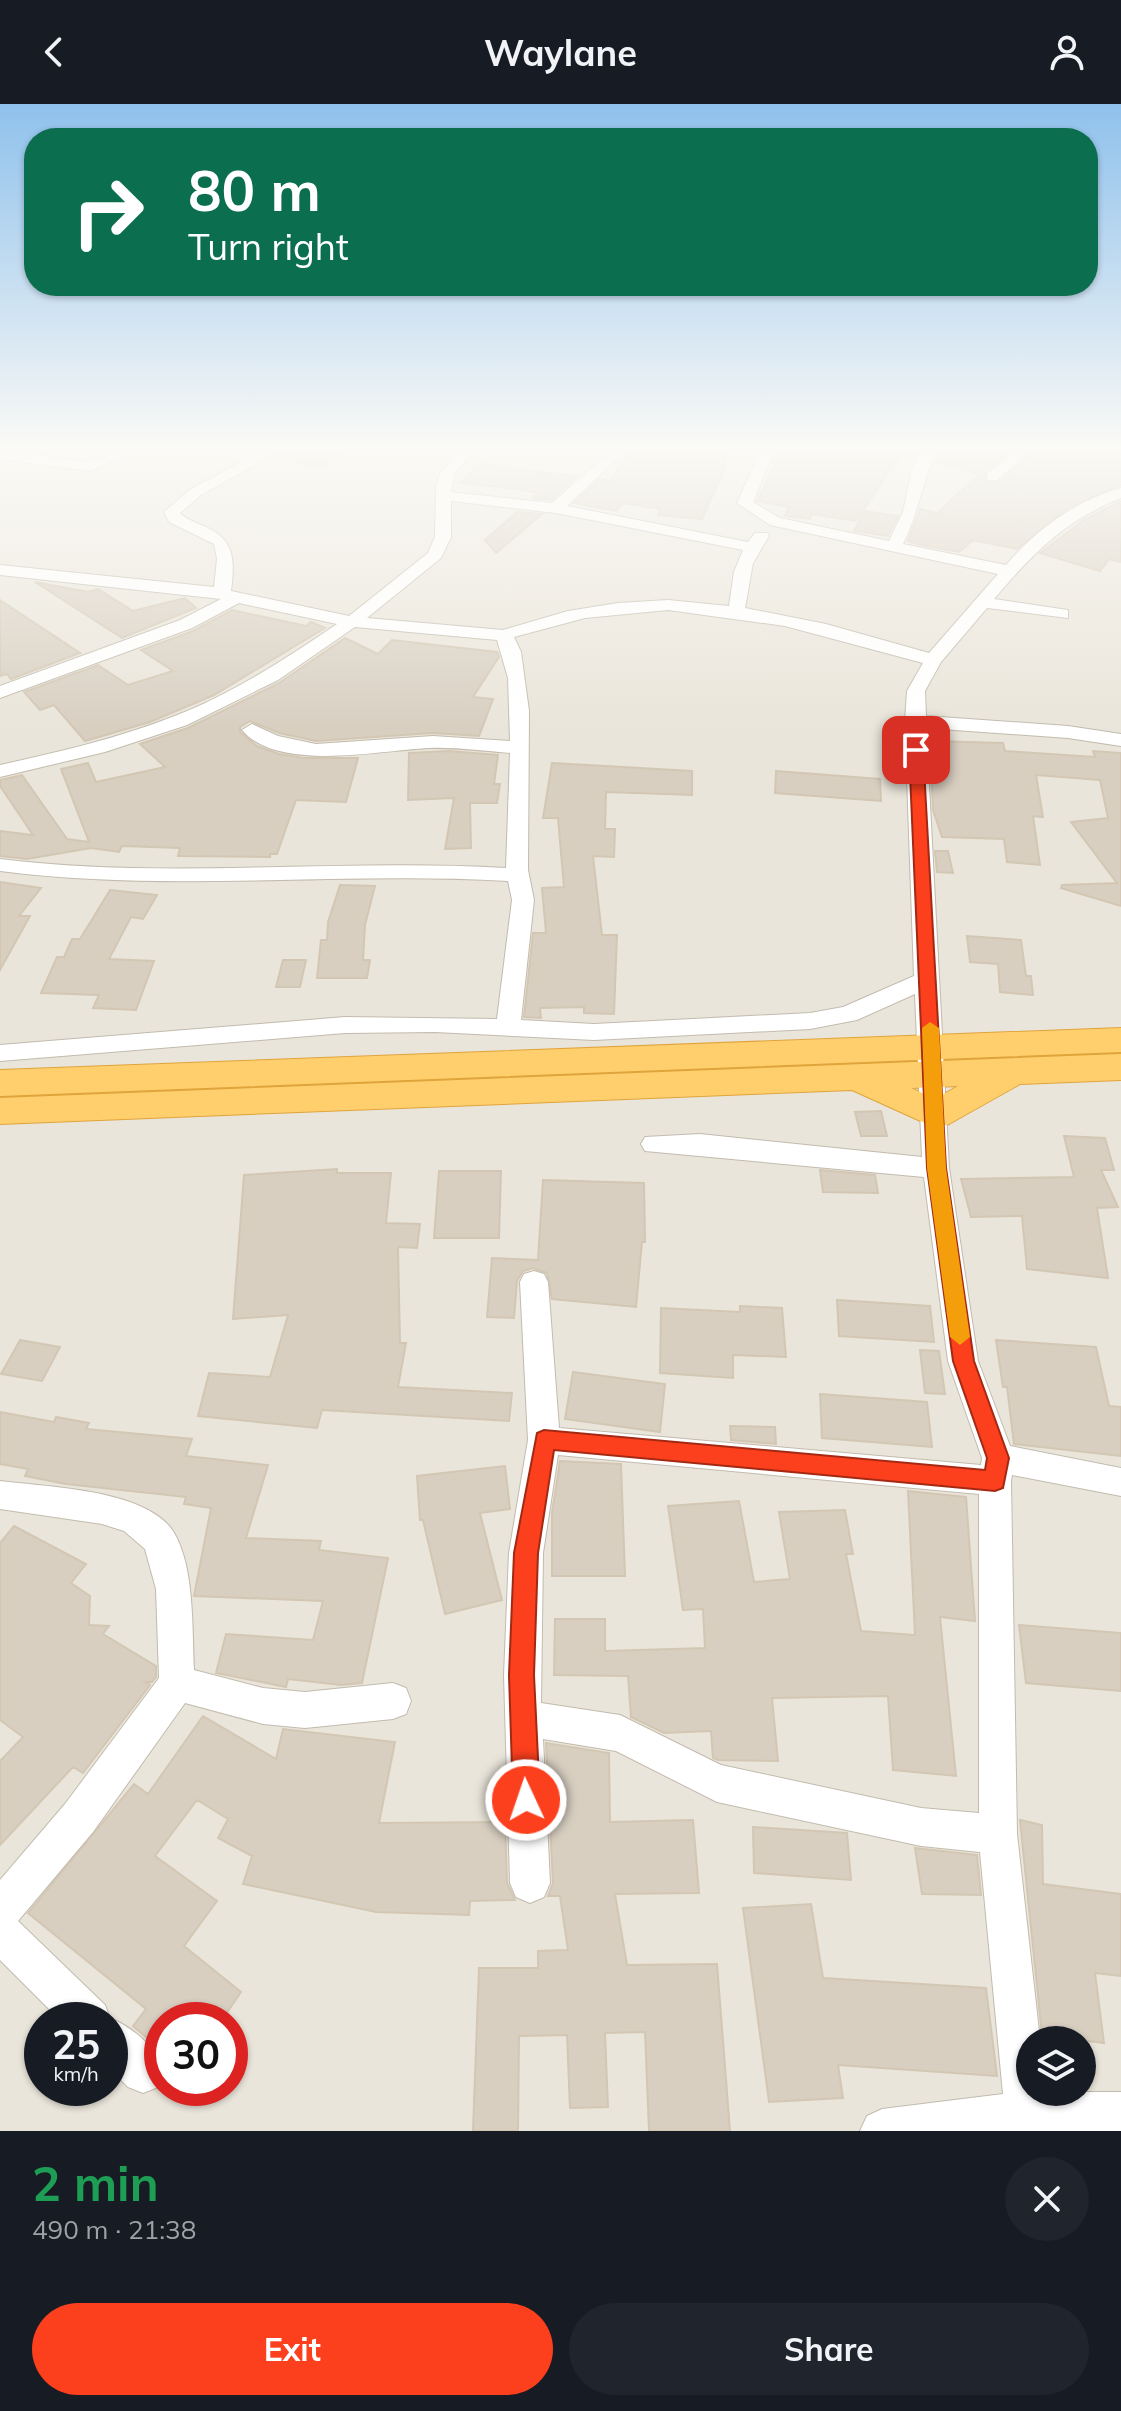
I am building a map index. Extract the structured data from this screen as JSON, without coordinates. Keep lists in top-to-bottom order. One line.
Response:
{"page":{"header":"Waylane","turn":["80 m","Turn right"],"speed":"25 km/h","limit":"30","heading":["2 min","490 m · 21:38"],"buttons":["Exit","Share"]}}
